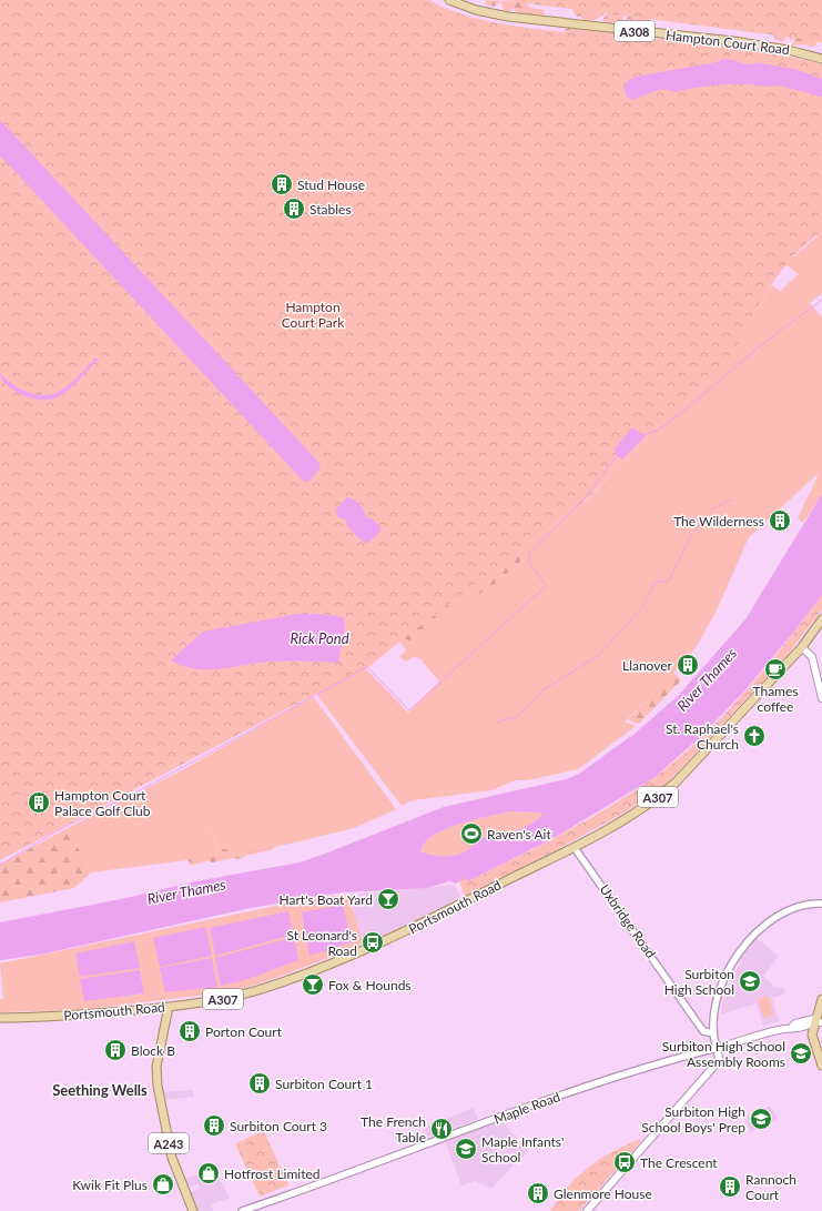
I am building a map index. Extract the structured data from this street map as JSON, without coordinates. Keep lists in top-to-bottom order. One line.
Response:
{"streets":{"main road":["A308","Hampton Court Road","A307","Portsmouth Road","Maple Road","A243"],"street":["Uxbridge Road"]},"crossings":[["Portsmouth Road","Uxbridge Road"],["Portsmouth Road","A243"]],"districts":["Seething Wells"],"water":["Rick Pond","River Thames"],"parks":["Hampton Court Park"],"places":{"building":["Stud House","Stables","The Wilderness","Llanover","Hampton Court Palace Golf Club","Porton Court","Block B","Surbiton Court 1","Surbiton Court 3","Rannoch Court","Glenmore House"],"cafe":["Thames coffee"],"church":["St. Raphael's Church"],"sports":["Raven's Ait"],"bar":["Hart's Boat Yard","Fox & Hounds"],"bus stop":["St Leonard's Road","The Crescent"],"school or university":["Surbiton High School","Surbiton High School Assembly Rooms","Surbiton High School Boys' Prep","Maple Infants' School"],"restaurant":["The French Table"],"shop":["Hotfrost Limited","Kwik Fit Plus"]}}
